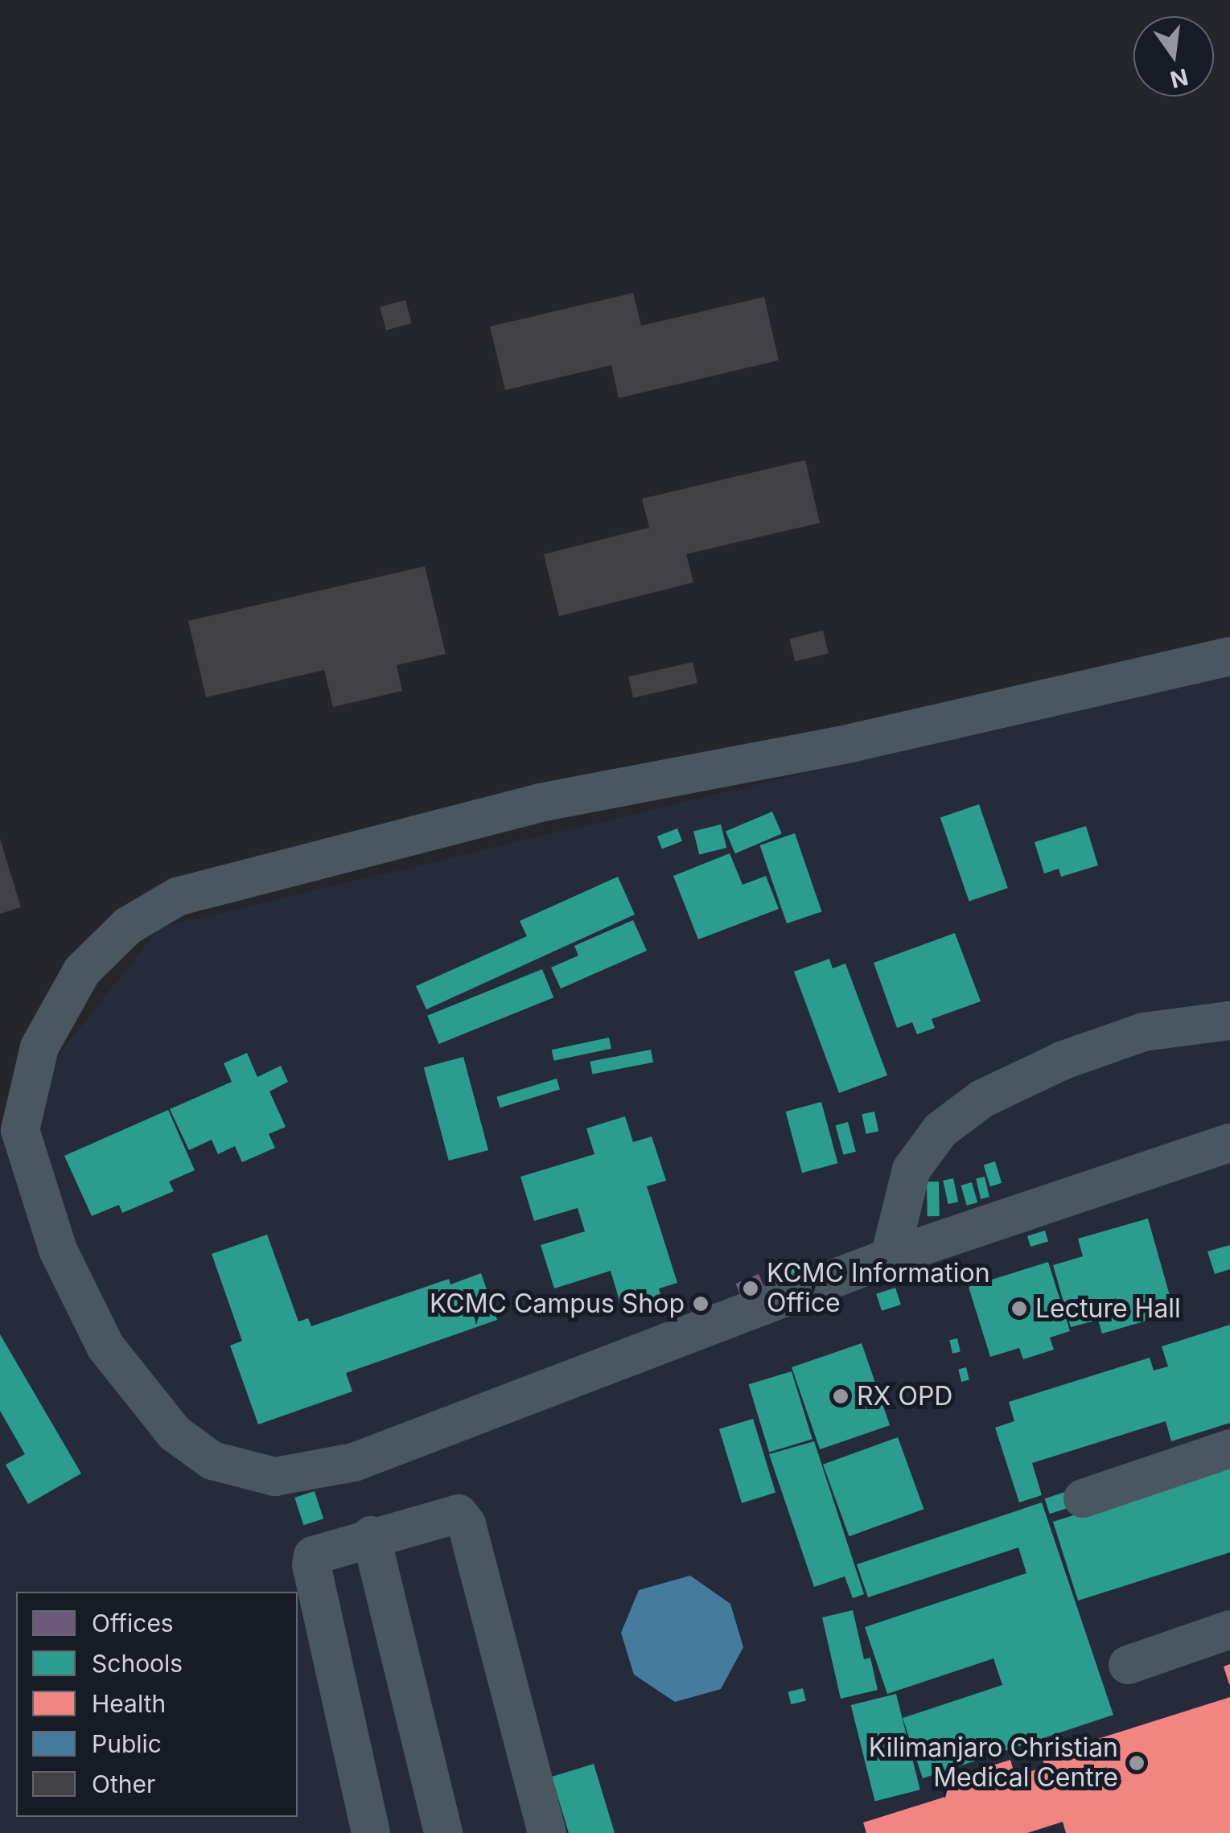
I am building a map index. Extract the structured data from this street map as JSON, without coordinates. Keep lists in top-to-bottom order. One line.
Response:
{"places":["KCMC Information Office","KCMC Campus Shop","Lecture Hall","RX OPD","Kilimanjaro Christian Medical Centre"],"legend":["Offices","Schools","Health","Public","Other"],"north":"bottom"}
